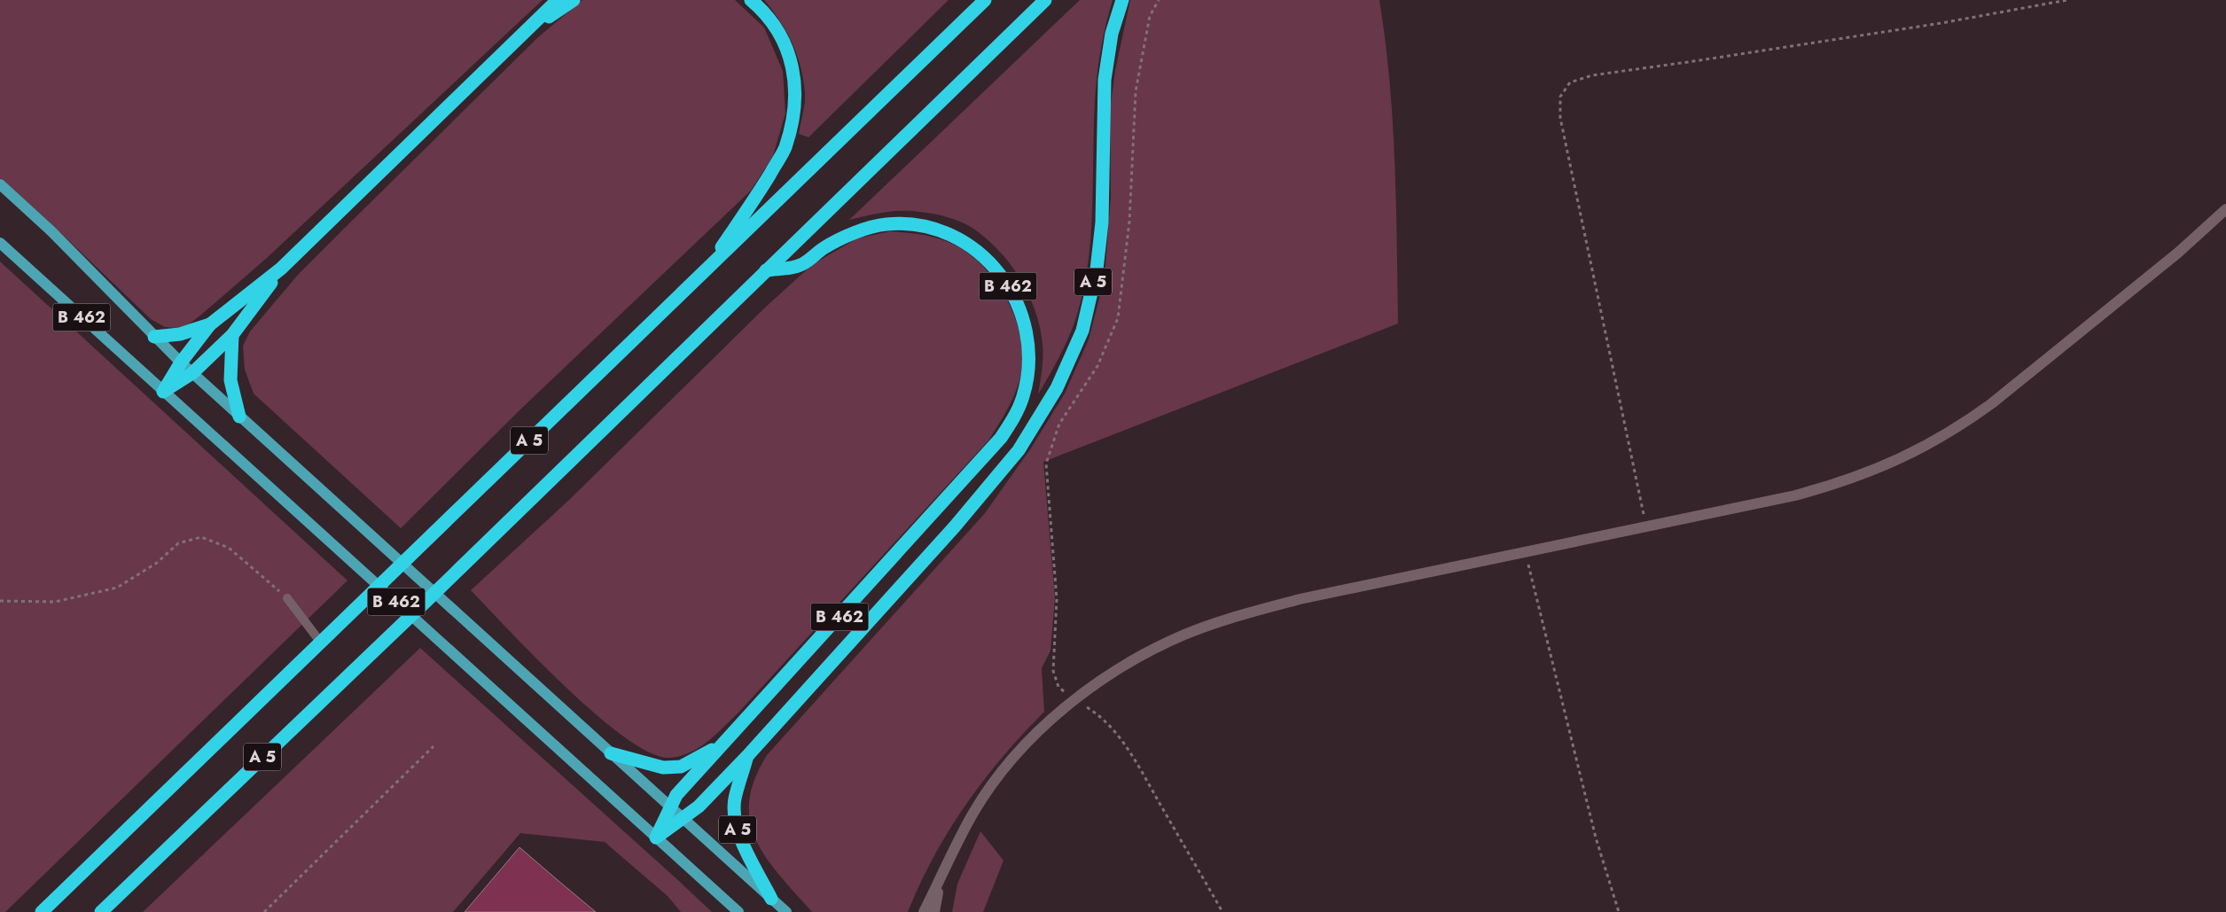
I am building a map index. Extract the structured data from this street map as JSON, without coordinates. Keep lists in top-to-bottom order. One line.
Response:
{"streets":{"highway":["A 5","B 462"]},"crossings":[["A 5","B 462"]]}
